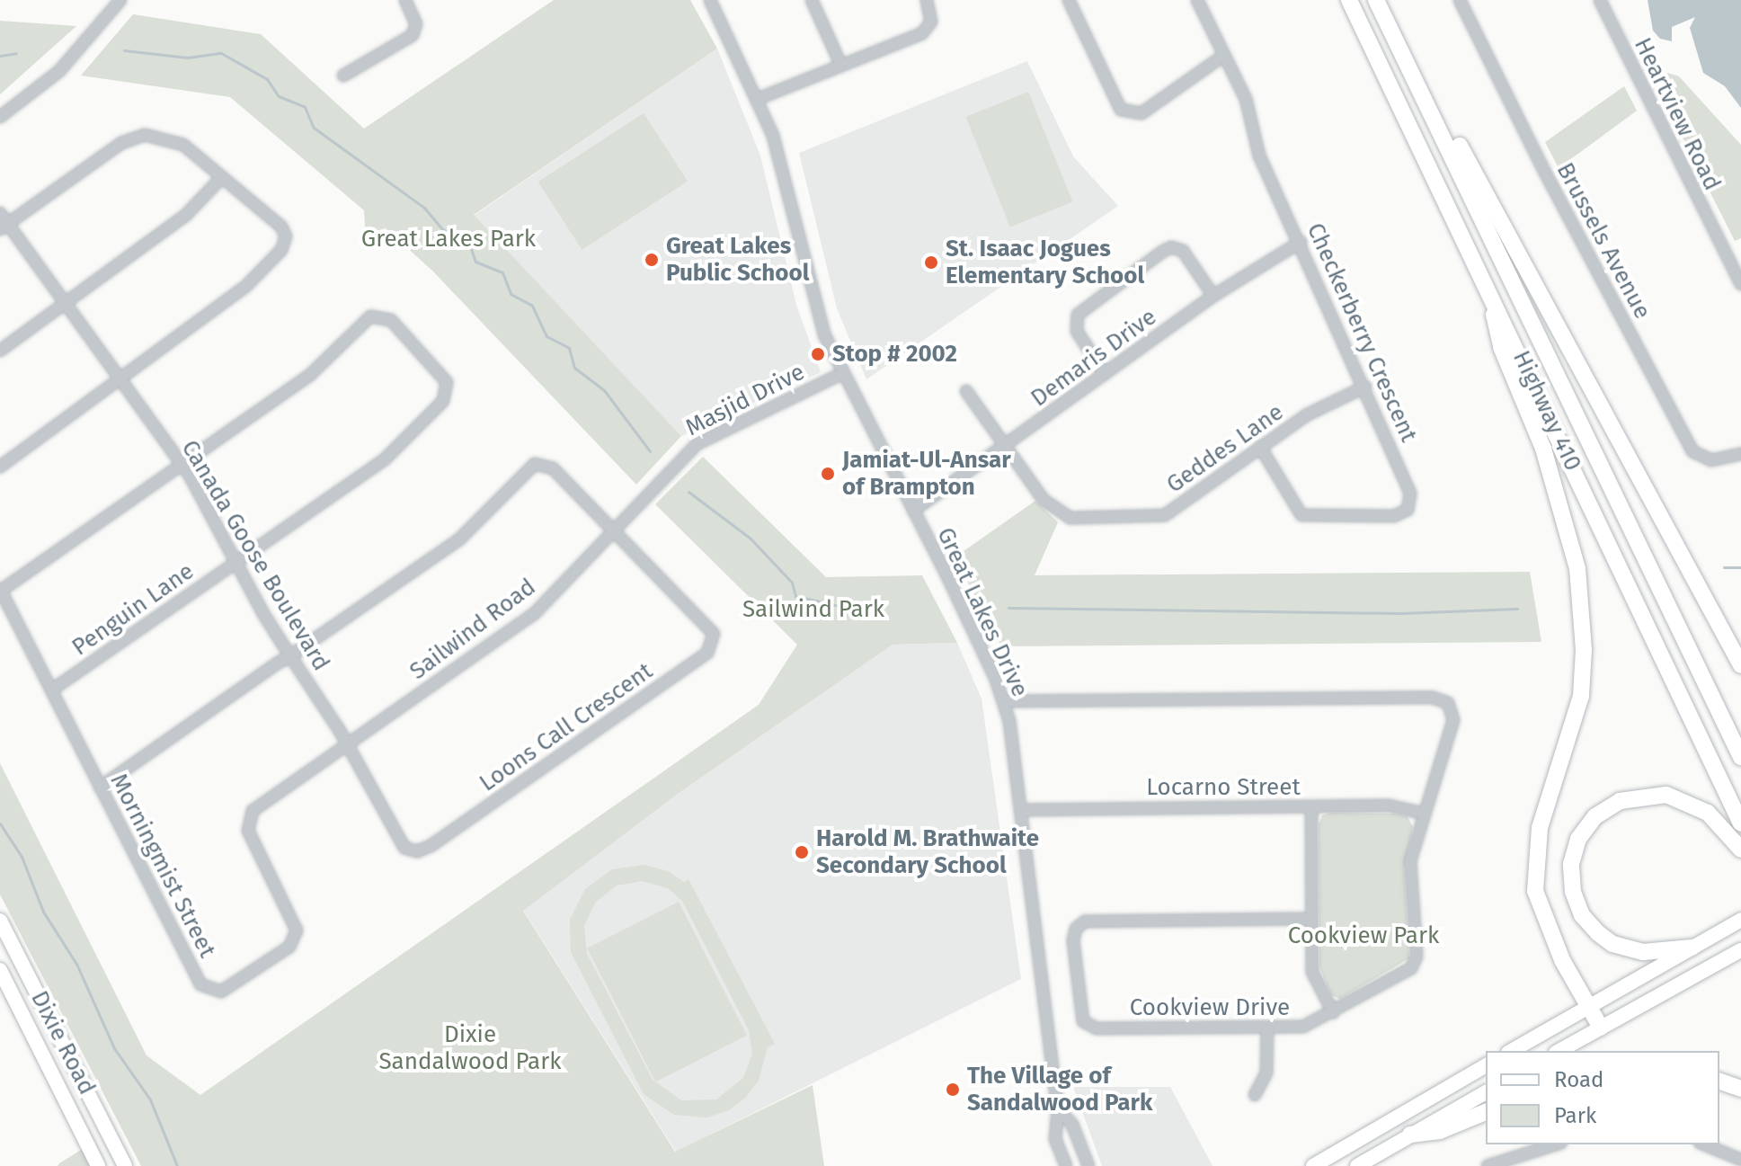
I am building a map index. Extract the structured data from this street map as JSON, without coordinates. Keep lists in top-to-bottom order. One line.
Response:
{"streets":{"highway":["Highway 410"],"main road":["Dixie Road"],"street":["Heartview Road","Brussels Avenue","Checkerberry Crescent","Demaris Drive","Masjid Drive","Geddes Lane","Canada Goose Boulevard","Penguin Lane","Great Lakes Drive","Sailwind Road","Loons Call Crescent","Locarno Street","Morningmist Street","Cookview Drive"]},"crossings":[["Checkerberry Crescent","Demaris Drive"],["Checkerberry Crescent","Geddes Lane"],["Demaris Drive","Geddes Lane"],["Demaris Drive","Great Lakes Drive"],["Masjid Drive","Great Lakes Drive"],["Masjid Drive","Sailwind Road"],["Masjid Drive","Loons Call Crescent"],["Canada Goose Boulevard","Penguin Lane"],["Canada Goose Boulevard","Sailwind Road"],["Canada Goose Boulevard","Loons Call Crescent"],["Canada Goose Boulevard","Morningmist Street"],["Penguin Lane","Morningmist Street"],["Great Lakes Drive","Locarno Street"],["Great Lakes Drive","Cookview Drive"],["Sailwind Road","Loons Call Crescent"],["Sailwind Road","Morningmist Street"],["Loons Call Crescent","Morningmist Street"],["Locarno Street","Cookview Drive"]],"parks":["Great Lakes Park","Sailwind Park","Cookview Park","Dixie Sandalwood Park"],"places":["Great Lakes Public School","St. Isaac Jogues Elementary School","Stop # 2002","Jamiat-Ul-Ansar of Brampton","Harold M. Brathwaite Secondary School","The Village of Sandalwood Park"],"legend":["Road","Park"]}
